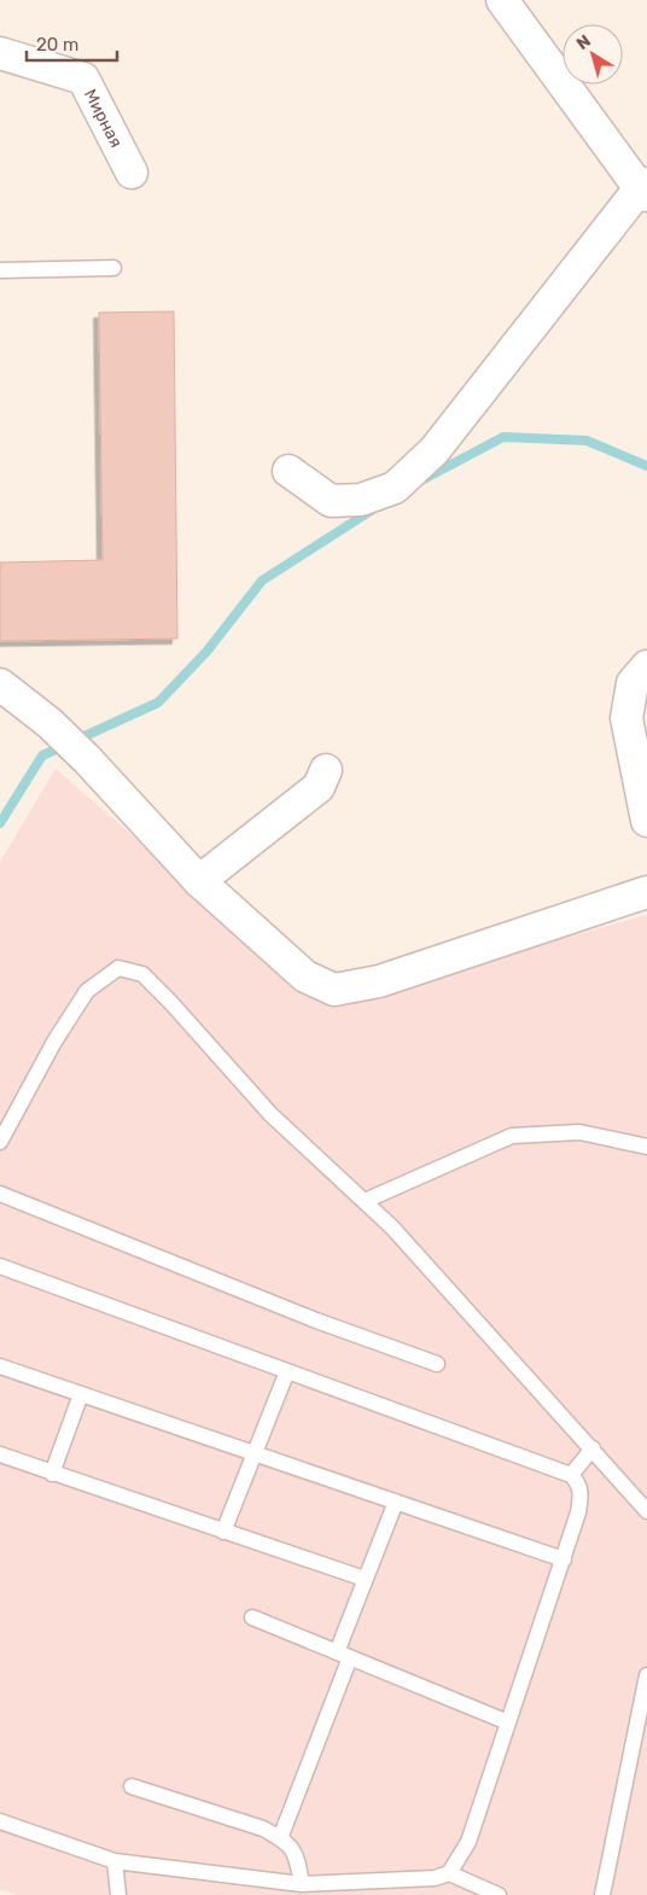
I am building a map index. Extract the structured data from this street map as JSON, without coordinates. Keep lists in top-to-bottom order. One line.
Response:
{"streets":{"street":["Мирная"]},"scale_bar":"20 m","north":"top left"}
